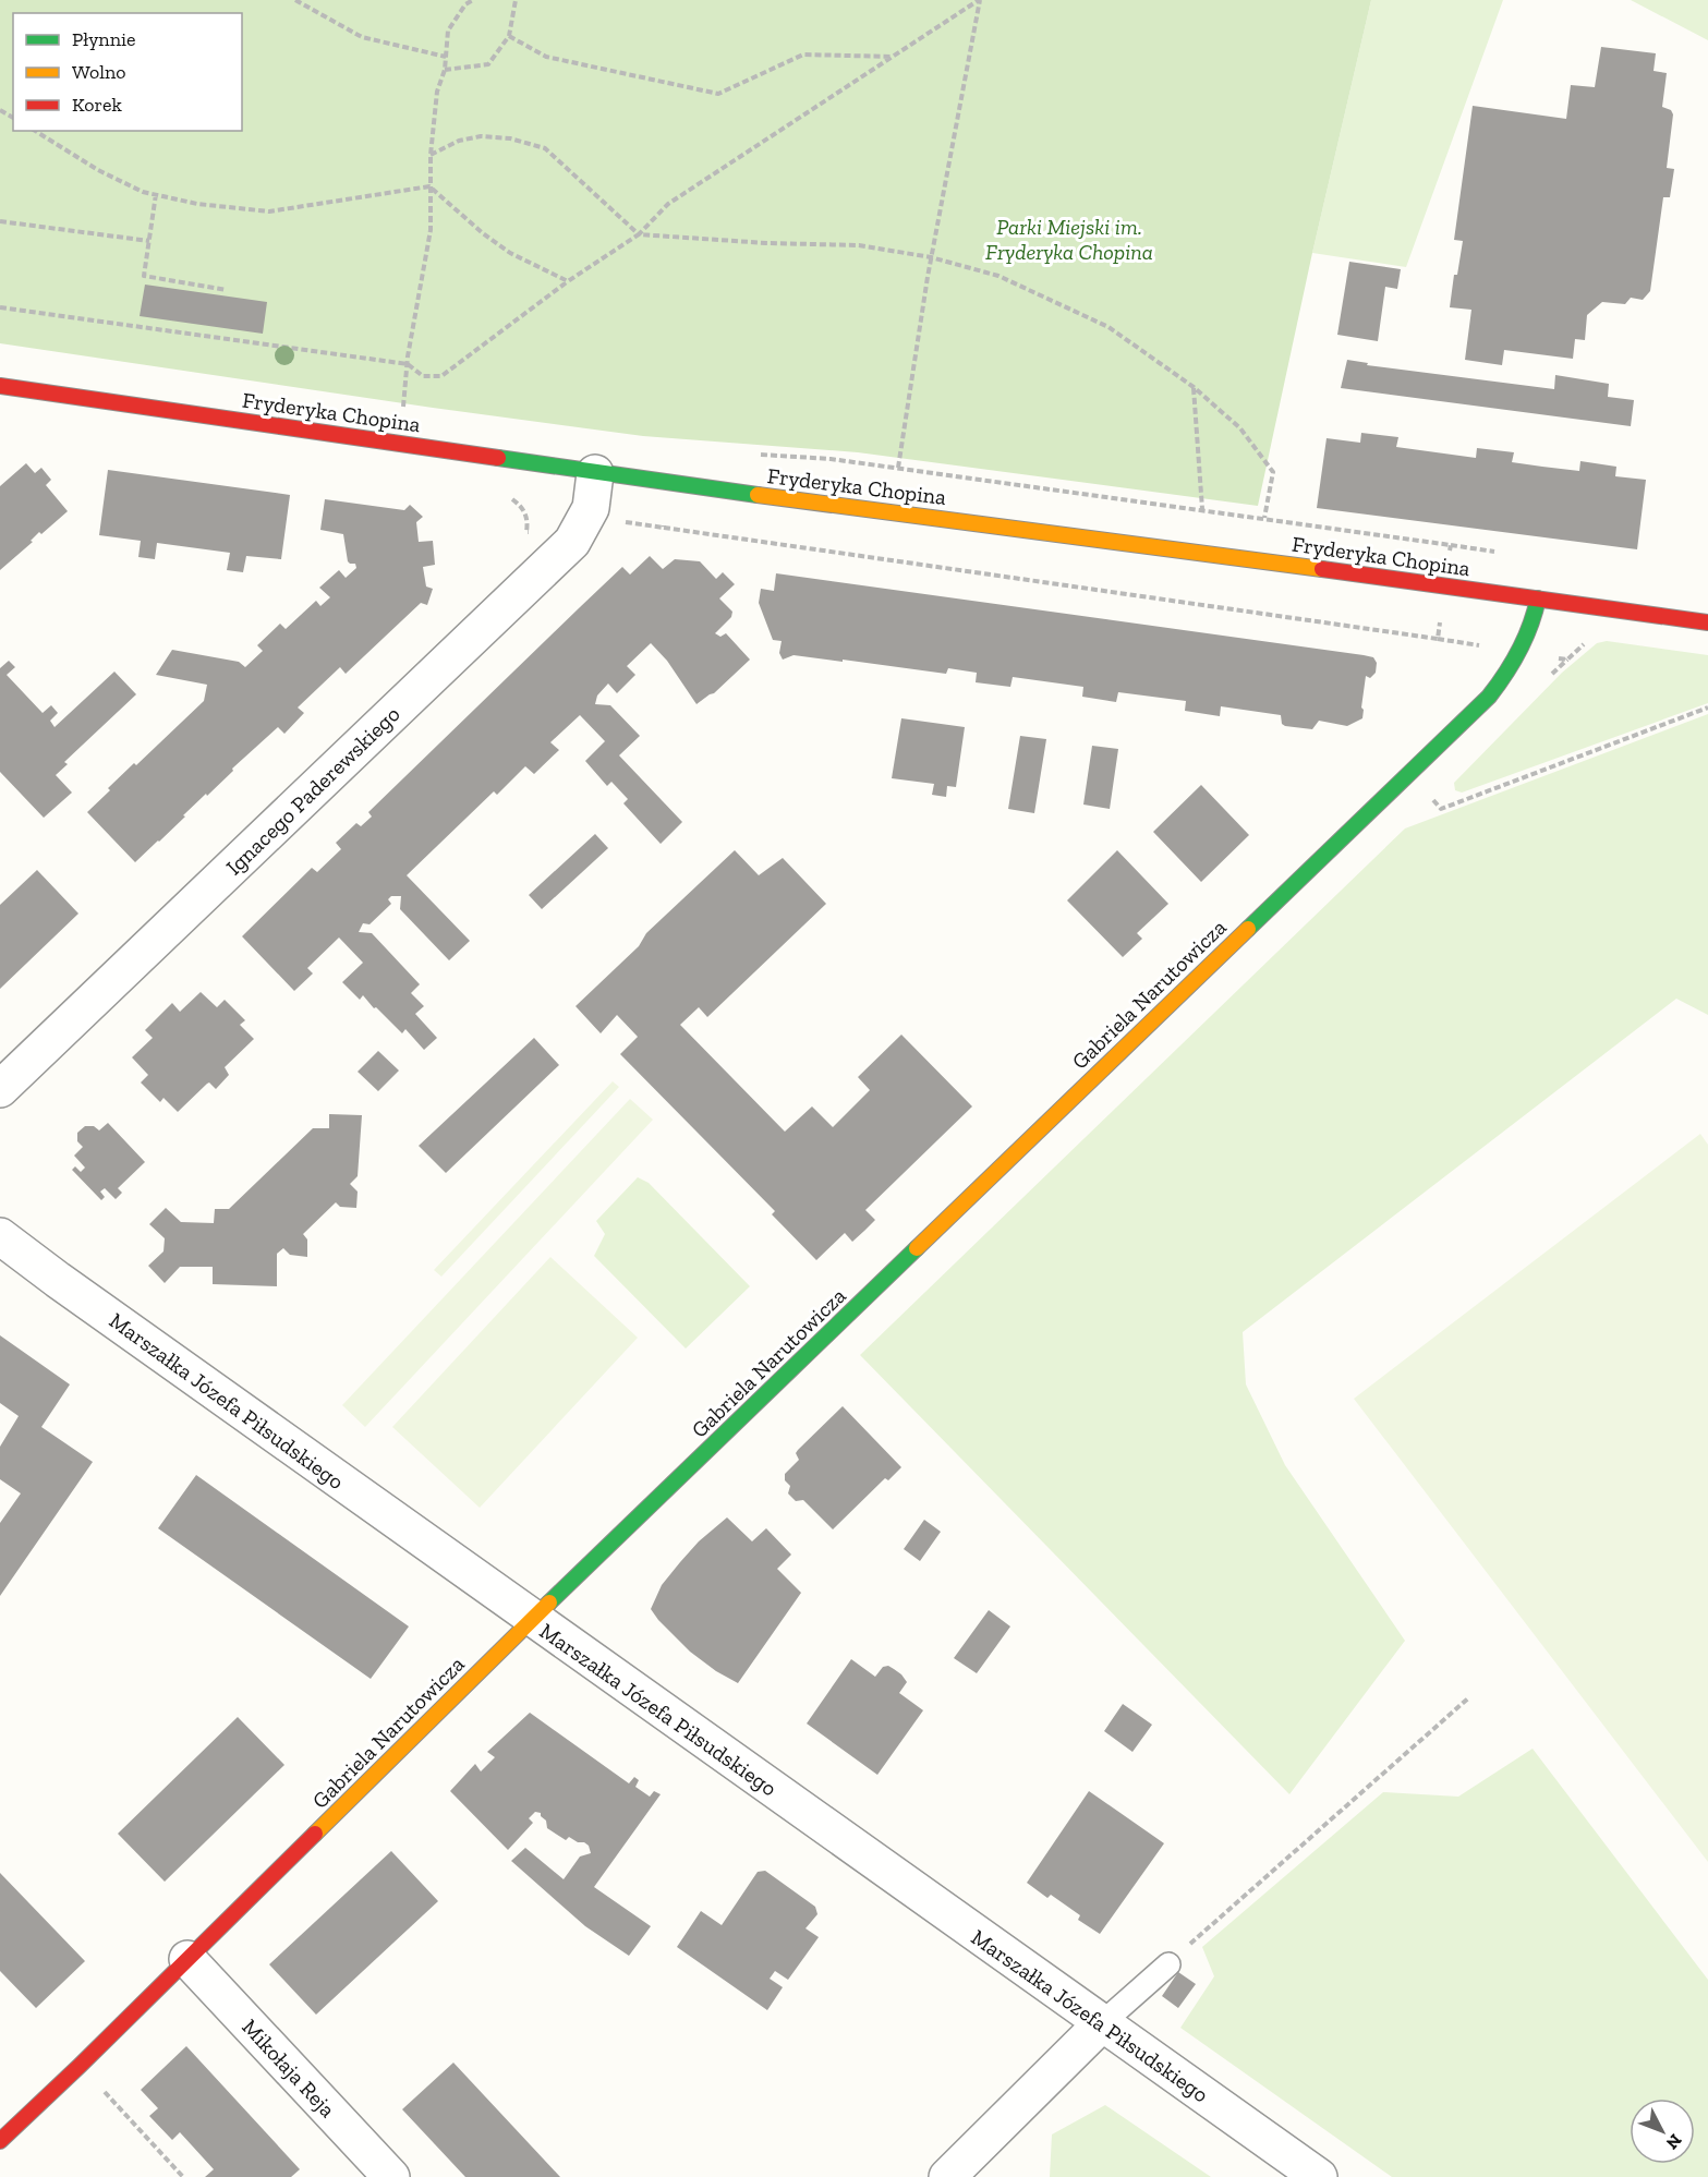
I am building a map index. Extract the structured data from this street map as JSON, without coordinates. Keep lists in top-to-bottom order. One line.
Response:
{"streets":{"street":["Fryderyka Chopina","Ignacego Paderewskiego","Gabriela Narutowicza","Marszałka Józefa Piłsudskiego","Mikołaja Reja"]},"crossings":[["Fryderyka Chopina","Ignacego Paderewskiego"],["Fryderyka Chopina","Gabriela Narutowicza"],["Gabriela Narutowicza","Marszałka Józefa Piłsudskiego"],["Gabriela Narutowicza","Mikołaja Reja"]],"parks":["Parki Miejski im. Fryderyka Chopina"],"legend":["Płynnie","Wolno","Korek"],"north":"bottom right"}
